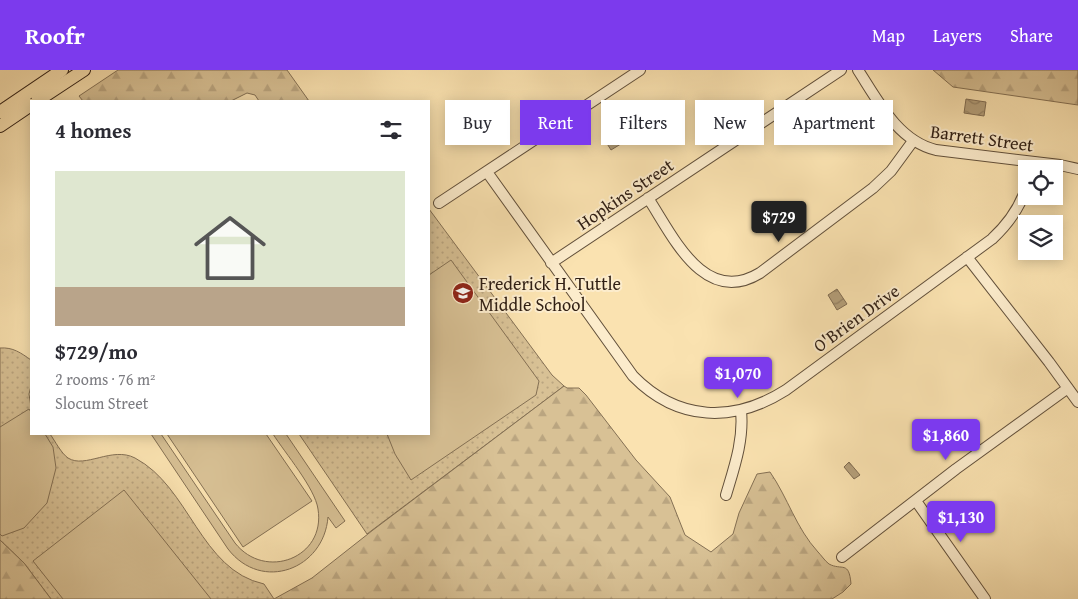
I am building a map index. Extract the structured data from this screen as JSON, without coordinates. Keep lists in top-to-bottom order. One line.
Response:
{"streets":{"street":["Barrett Street","Hopkins Street","O'Brien Drive"]},"crossings":[["Hopkins Street","O'Brien Drive"]],"places":{"school or university":["Frederick H. Tuttle Middle School"]},"page":{"header":"Roofr","nav":["Map","Layers","Share"],"chip":["Buy","Rent","Filters","New","Apartment"],"heading":"4 homes","list":[{"name":"$729/mo","note":"2 rooms · 76 m² · Slocum Street"}],"price":["$729","$1,070","$1,860","$1,130"]}}
